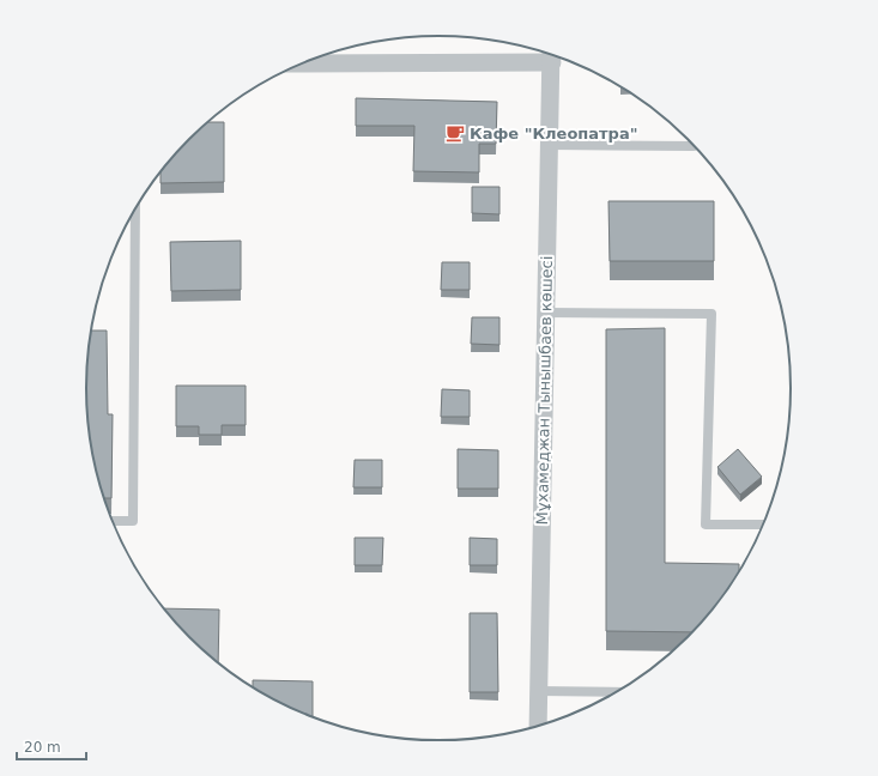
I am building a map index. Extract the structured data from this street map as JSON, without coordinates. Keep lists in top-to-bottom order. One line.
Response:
{"streets":{"street":["Мұхамеджан Тынышбаев көшесі"]},"places":{"cafe":["Кафе \"Клеопатра\""]},"scale_bar":"20 m"}
